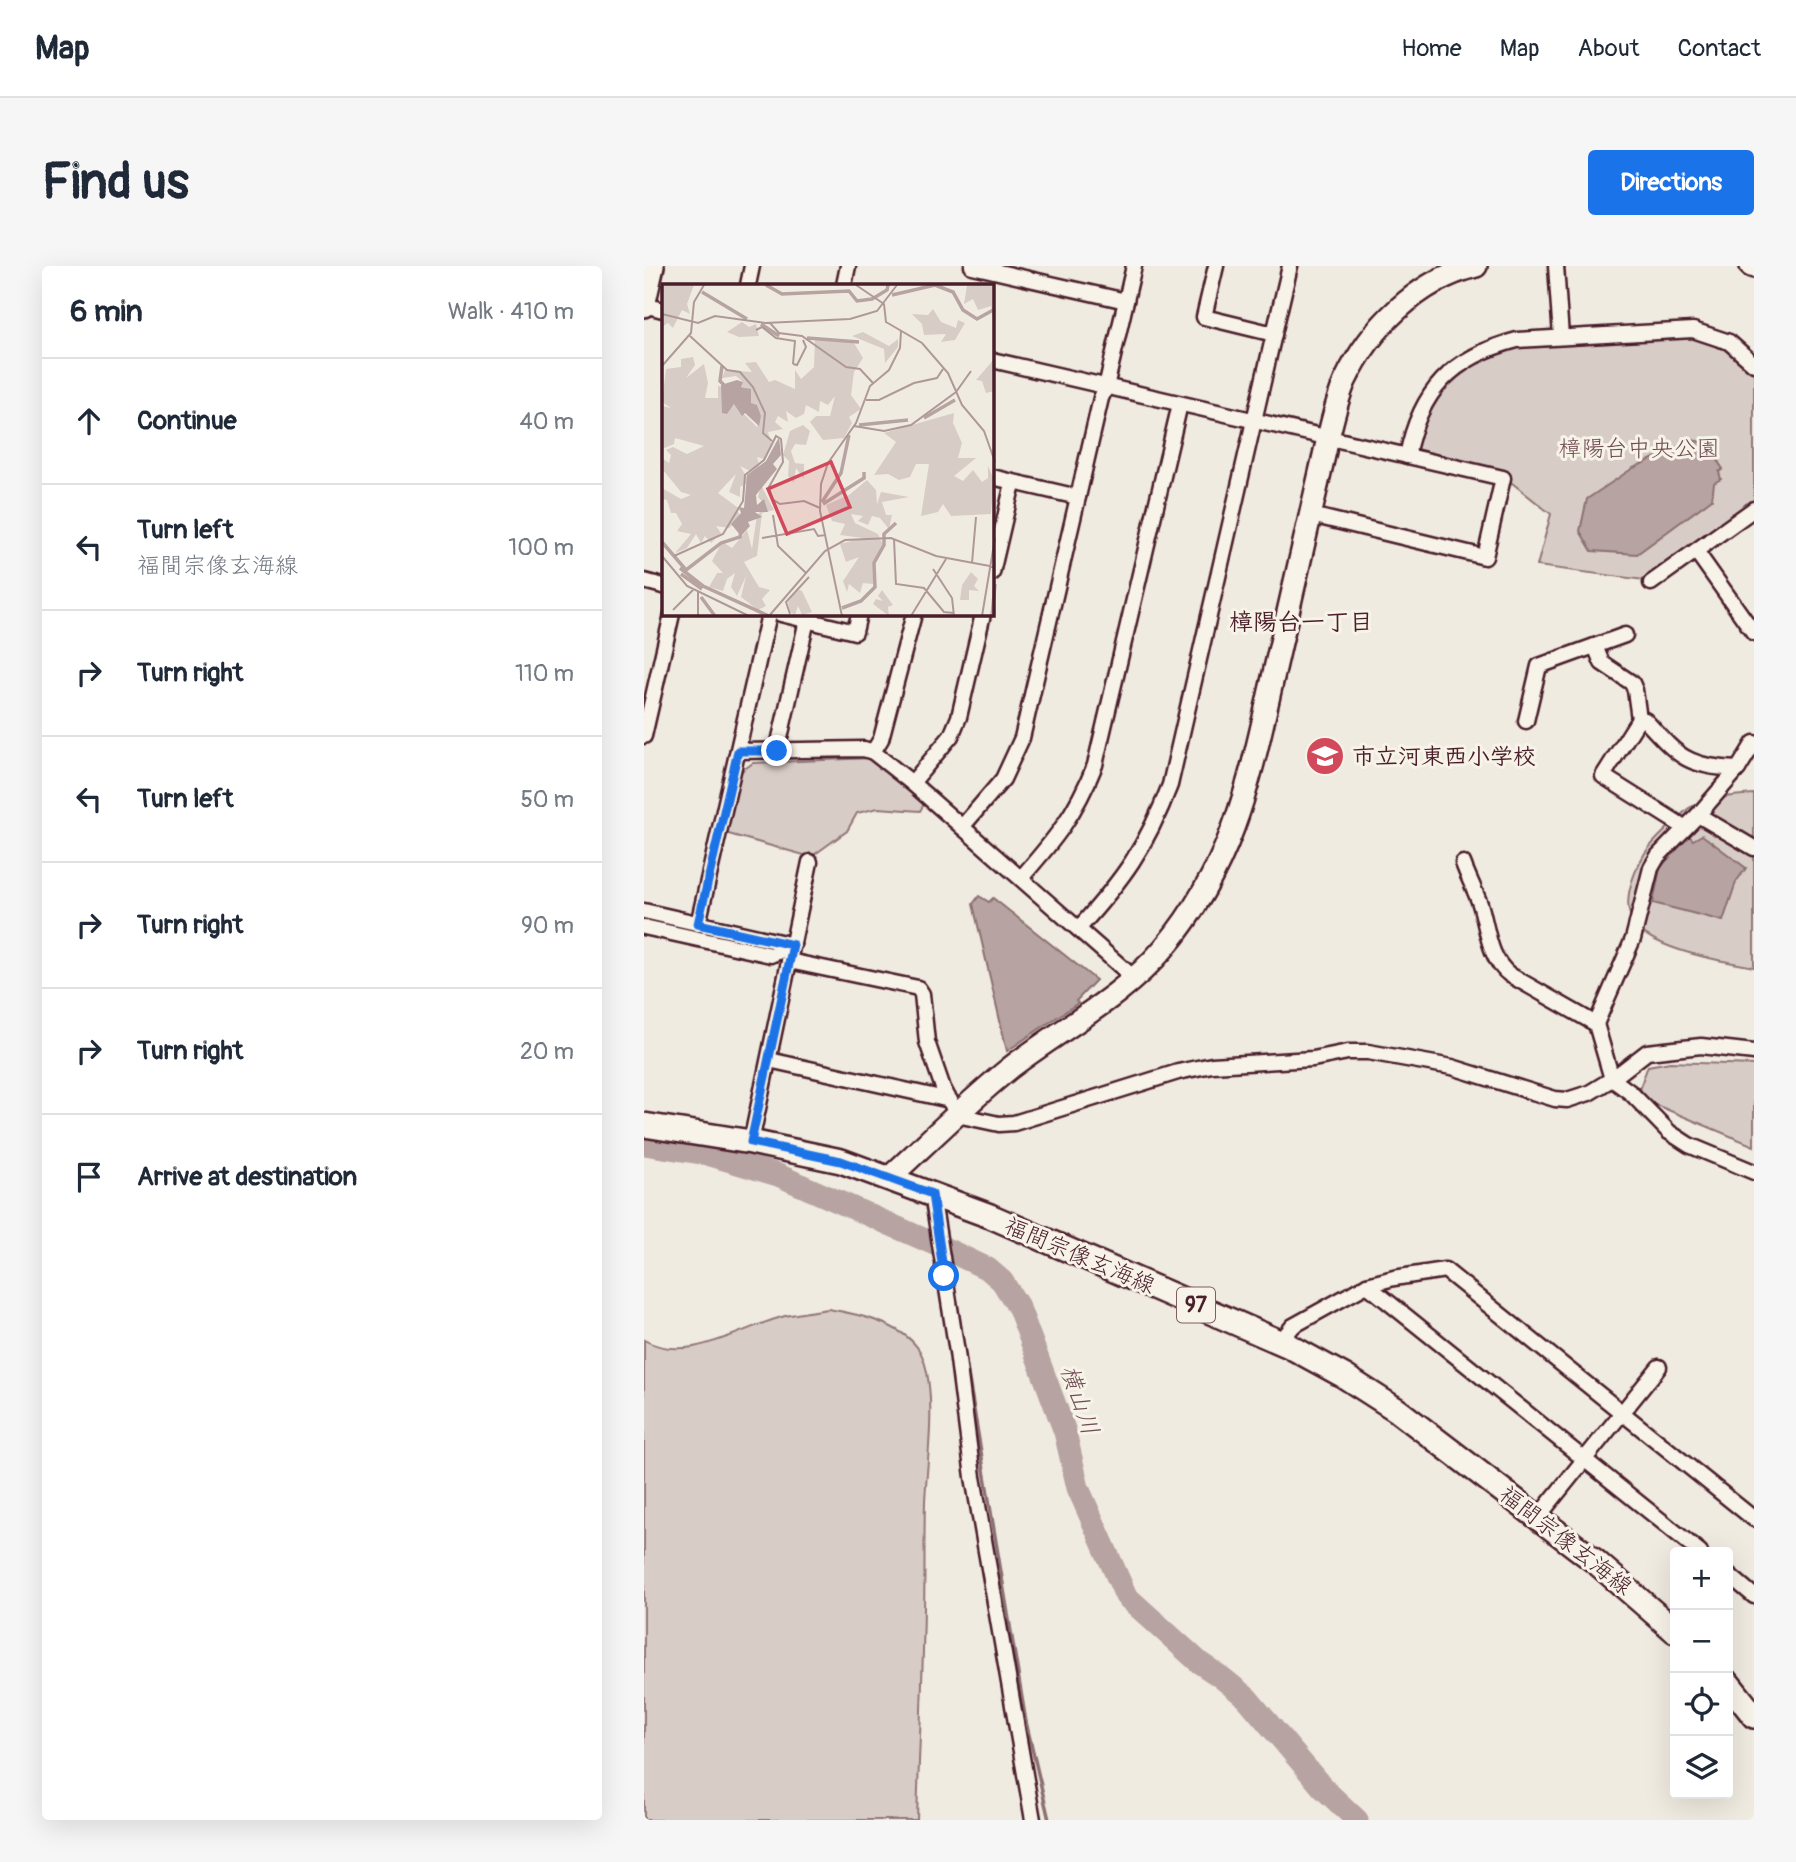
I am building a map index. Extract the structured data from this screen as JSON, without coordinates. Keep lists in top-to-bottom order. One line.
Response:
{"streets":{"main road":["福間宗像玄海線","97"]},"districts":["樟陽台一丁目"],"water":["横山川"],"parks":["樟陽台中央公園"],"places":{"school or university":["市立河東西小学校"]},"page":{"header":"Map","nav":["Home","Map","About","Contact"],"buttons":"Directions","title":"Find us","heading":["6 min","Walk · 410 m"],"list":[["Continue","40 m"],["Turn left","福間宗像玄海線","100 m"],["Turn right","110 m"],["Turn left","50 m"],["Turn right","90 m"],["Turn right","20 m"],"Arrive at destination"],"map_buttons":["+","−"]}}
